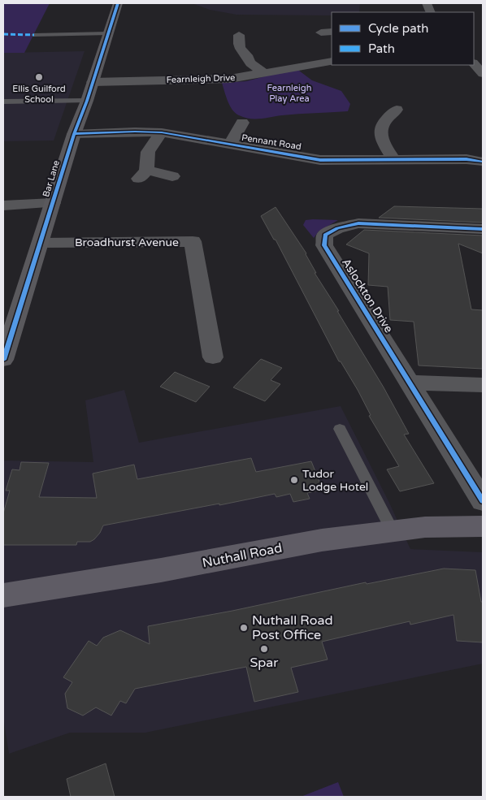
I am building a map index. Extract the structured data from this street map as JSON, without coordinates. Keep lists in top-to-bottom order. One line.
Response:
{"streets":{"highway":["Nuthall Road"],"street":["Fearnleigh Drive","Pennant Road","Bar Lane","Broadhurst Avenue","Aslockton Drive"]},"crossings":[["Fearnleigh Drive","Bar Lane"],["Pennant Road","Bar Lane"],["Bar Lane","Broadhurst Avenue"]],"parks":["Fearnleigh Play Area"],"places":["Ellis Guilford School","Tudor Lodge Hotel","Nuthall Road Post Office","Spar"],"legend":["Cycle path","Path"]}
